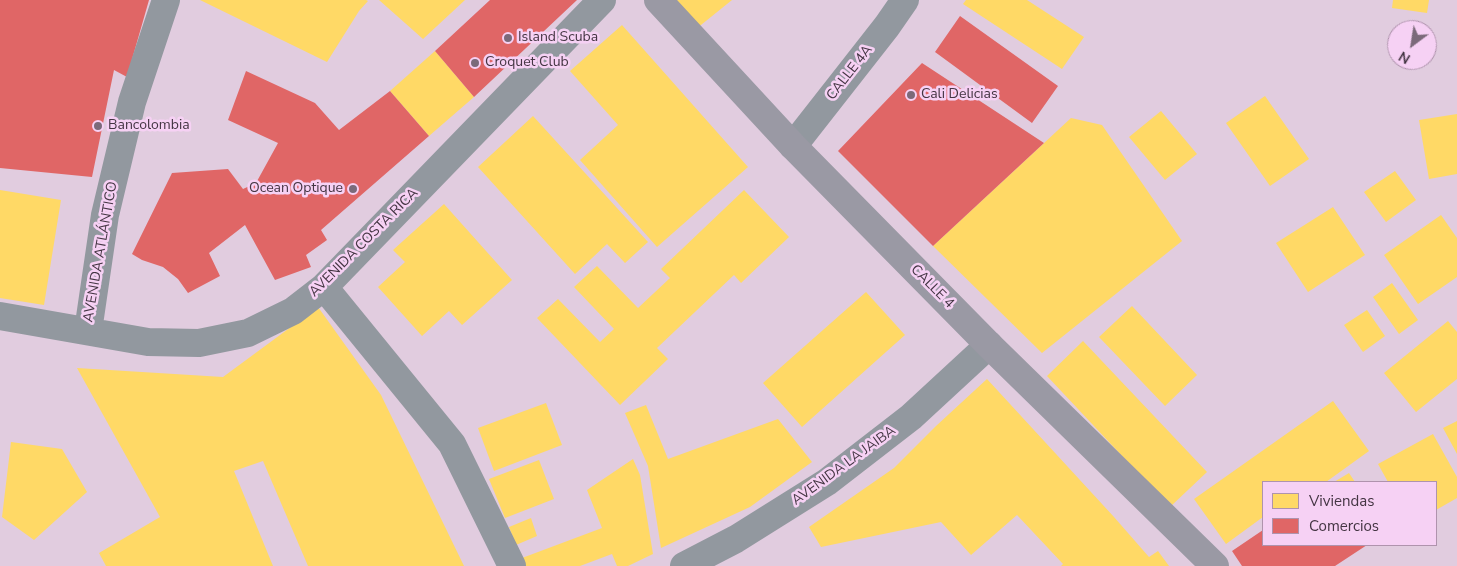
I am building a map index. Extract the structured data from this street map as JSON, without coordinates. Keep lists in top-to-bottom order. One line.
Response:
{"streets":{"main road":["CALLE 4"],"street":["CALLE 4A","AVENIDA COSTA RICA","AVENIDA ATLÁNTICO","AVENIDA LA JAIBA"]},"crossings":[["CALLE 4A","CALLE 4"],["AVENIDA COSTA RICA","AVENIDA ATLÁNTICO"],["CALLE 4","AVENIDA LA JAIBA"]],"places":["Island Scuba","Croquet Club","Cali Delicias","Bancolombia","Ocean Optique"],"legend":["Viviendas","Comercios"],"north":"bottom left"}
